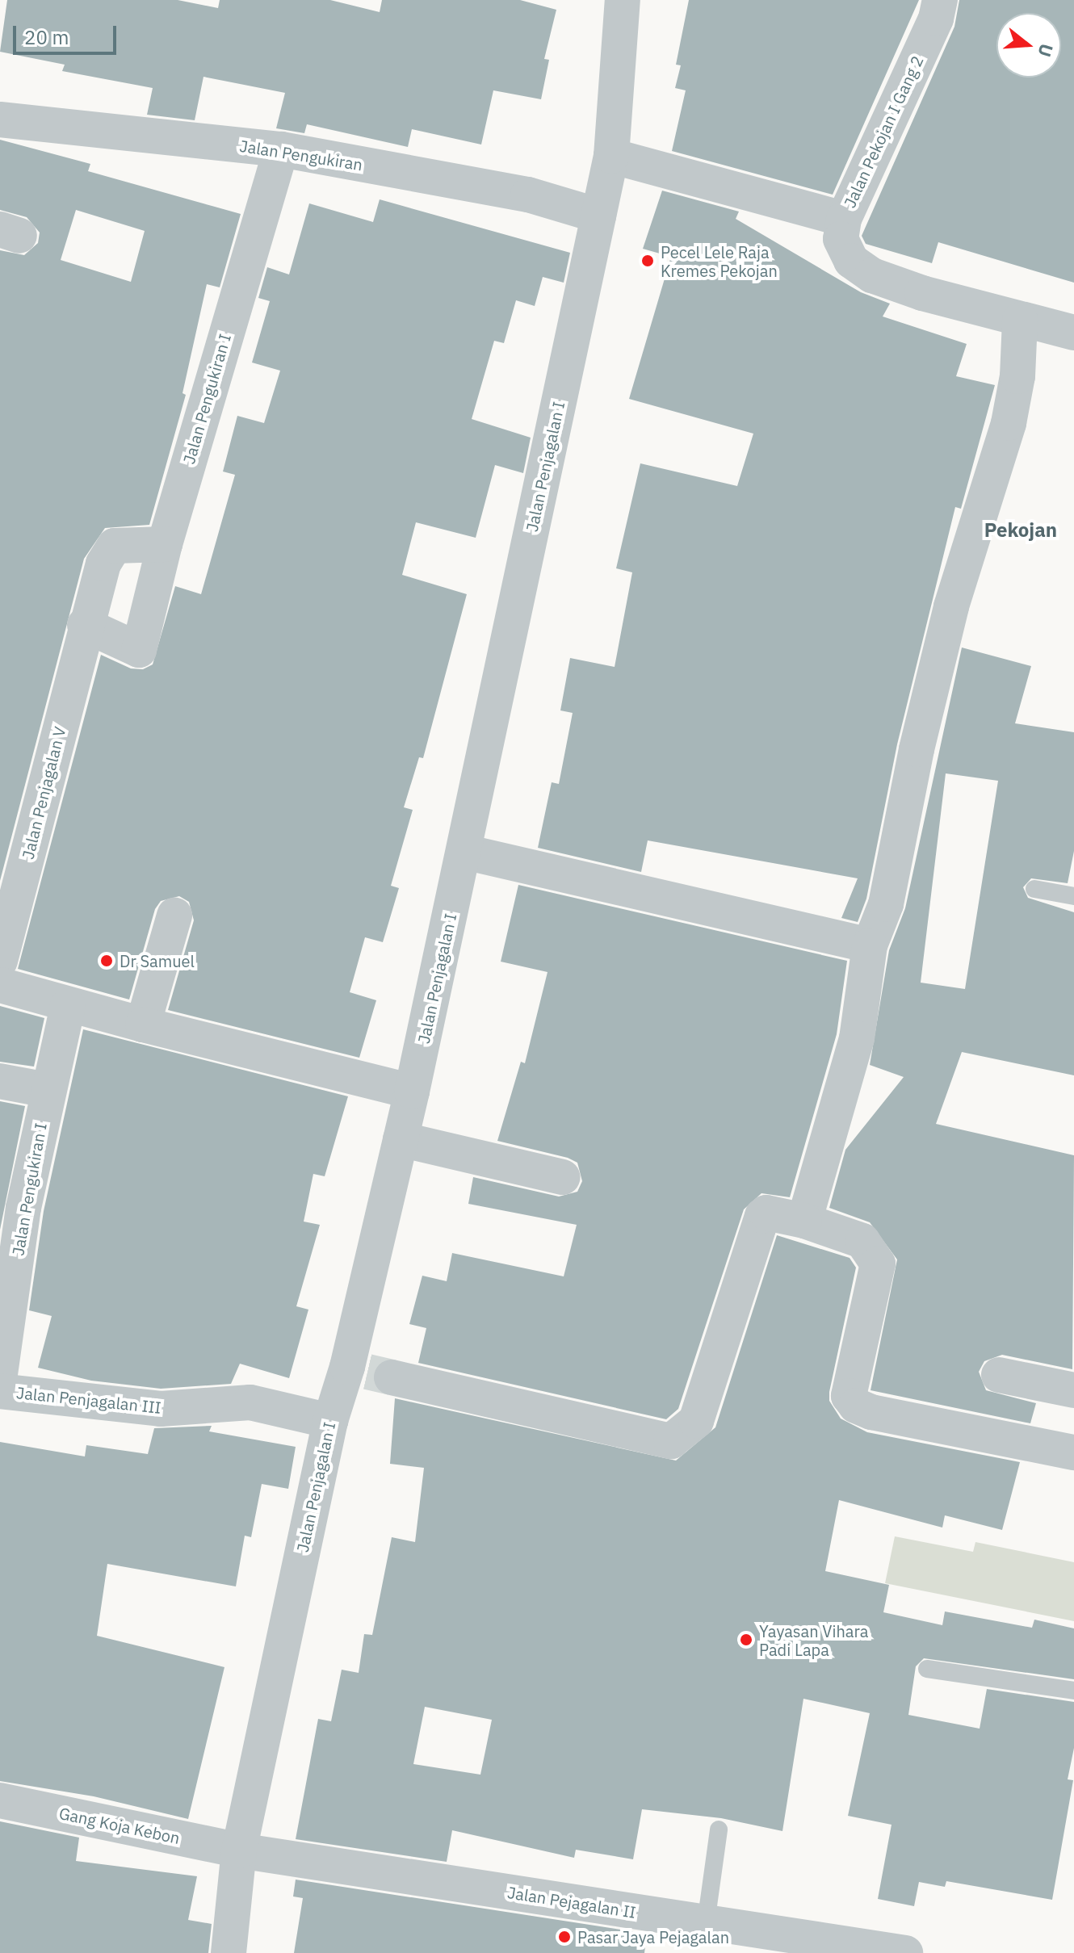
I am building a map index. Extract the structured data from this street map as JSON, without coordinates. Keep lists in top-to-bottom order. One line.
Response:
{"streets":{"street":["Jalan Pekojan I Gang 2","Jalan Pengukiran","Jalan Pengukiran I","Jalan Penjagalan I","Jalan Penjagalan V","Jalan Penjagalan III","Gang Koja Kebon","Jalan Pejagalan II"]},"crossings":[["Jalan Pekojan I Gang 2","Jalan Penjagalan I"],["Jalan Pengukiran","Jalan Pengukiran I"],["Jalan Pengukiran","Jalan Penjagalan I"],["Jalan Pengukiran I","Jalan Penjagalan V"],["Jalan Penjagalan I","Jalan Penjagalan III"],["Jalan Penjagalan I","Gang Koja Kebon"],["Jalan Penjagalan I","Jalan Pejagalan II"],["Gang Koja Kebon","Jalan Pejagalan II"]],"districts":["Pekojan"],"places":["Pecel Lele Raja Kremes Pekojan","Dr Samuel","Yayasan Vihara Padi Lapa","Pasar Jaya Pejagalan"],"scale_bar":"20 m","north":"right"}
